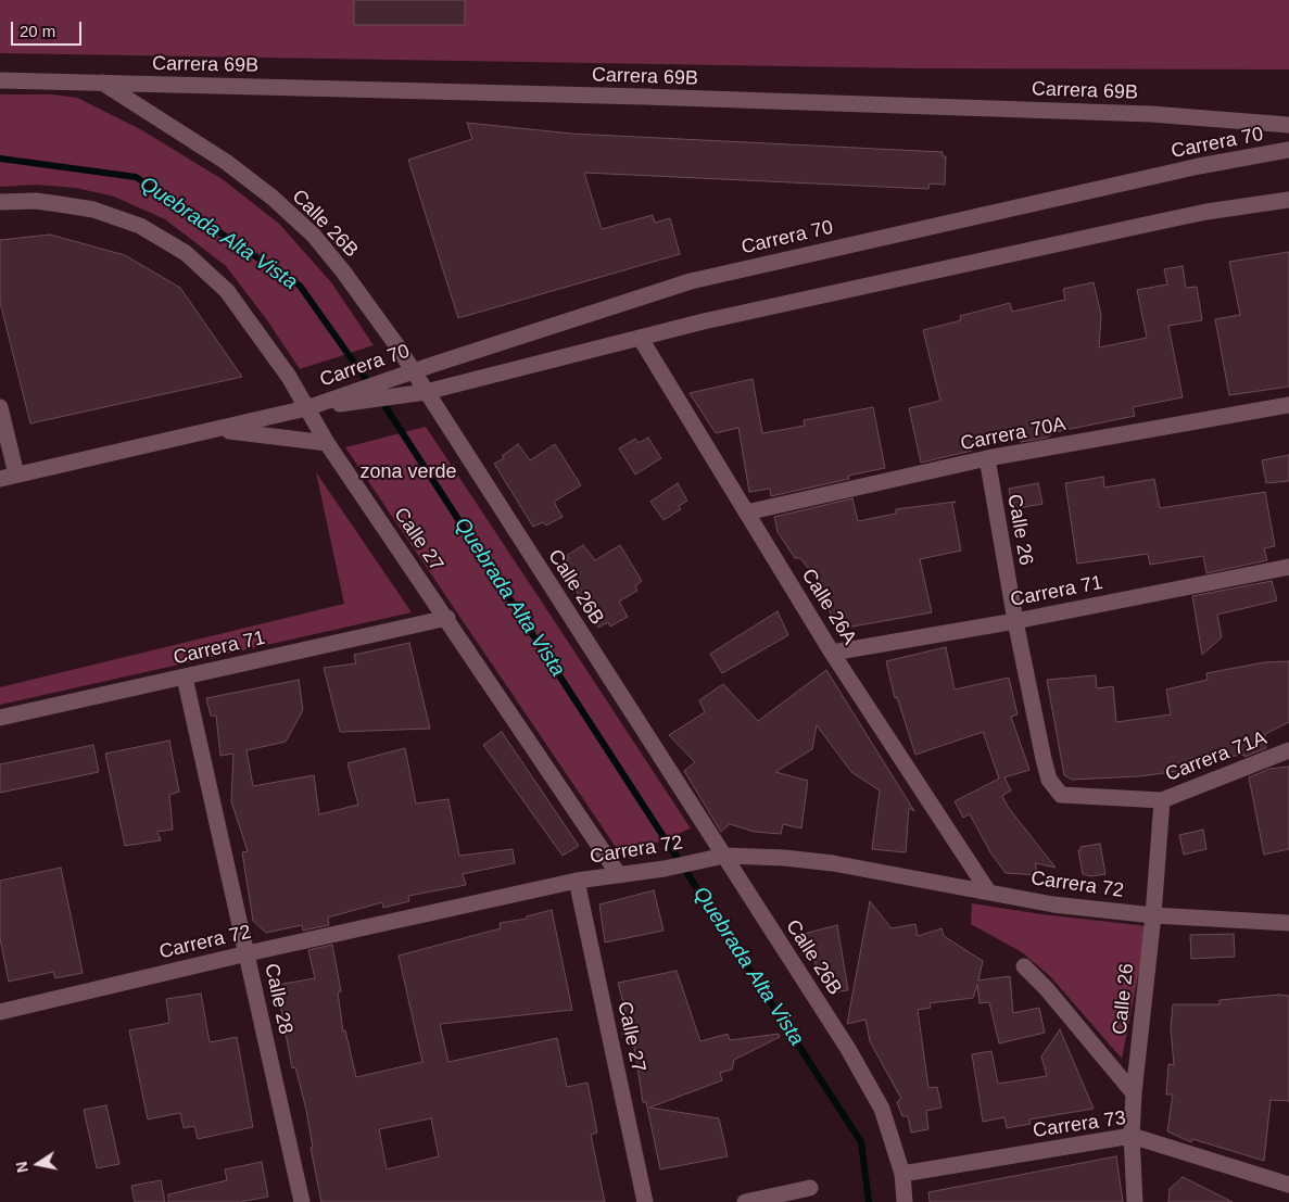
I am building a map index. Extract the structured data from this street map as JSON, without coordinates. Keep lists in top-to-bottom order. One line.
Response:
{"streets":{"street":["Carrera 69B","Carrera 70","Calle 26B","Carrera 70A","Calle 26","Calle 27","Carrera 71","Calle 26A","Carrera 71A","Carrera 72","Calle 28","Carrera 73"]},"crossings":[["Carrera 69B","Calle 26B"],["Carrera 70","Calle 26B"],["Carrera 70","Calle 27"],["Carrera 70","Calle 26A"],["Calle 26B","Carrera 72"],["Calle 26B","Carrera 73"],["Carrera 70A","Calle 26"],["Carrera 70A","Calle 26A"],["Calle 26","Carrera 71"],["Calle 26","Carrera 71A"],["Calle 26","Carrera 72"],["Calle 26","Carrera 73"],["Calle 27","Carrera 71"],["Calle 27","Carrera 72"],["Carrera 71","Calle 26A"],["Carrera 71","Calle 28"],["Calle 26A","Carrera 72"],["Carrera 72","Calle 28"]],"water":["Quebrada Alta Vista"],"parks":["zona verde"],"scale_bar":"20 m","north":"left"}
